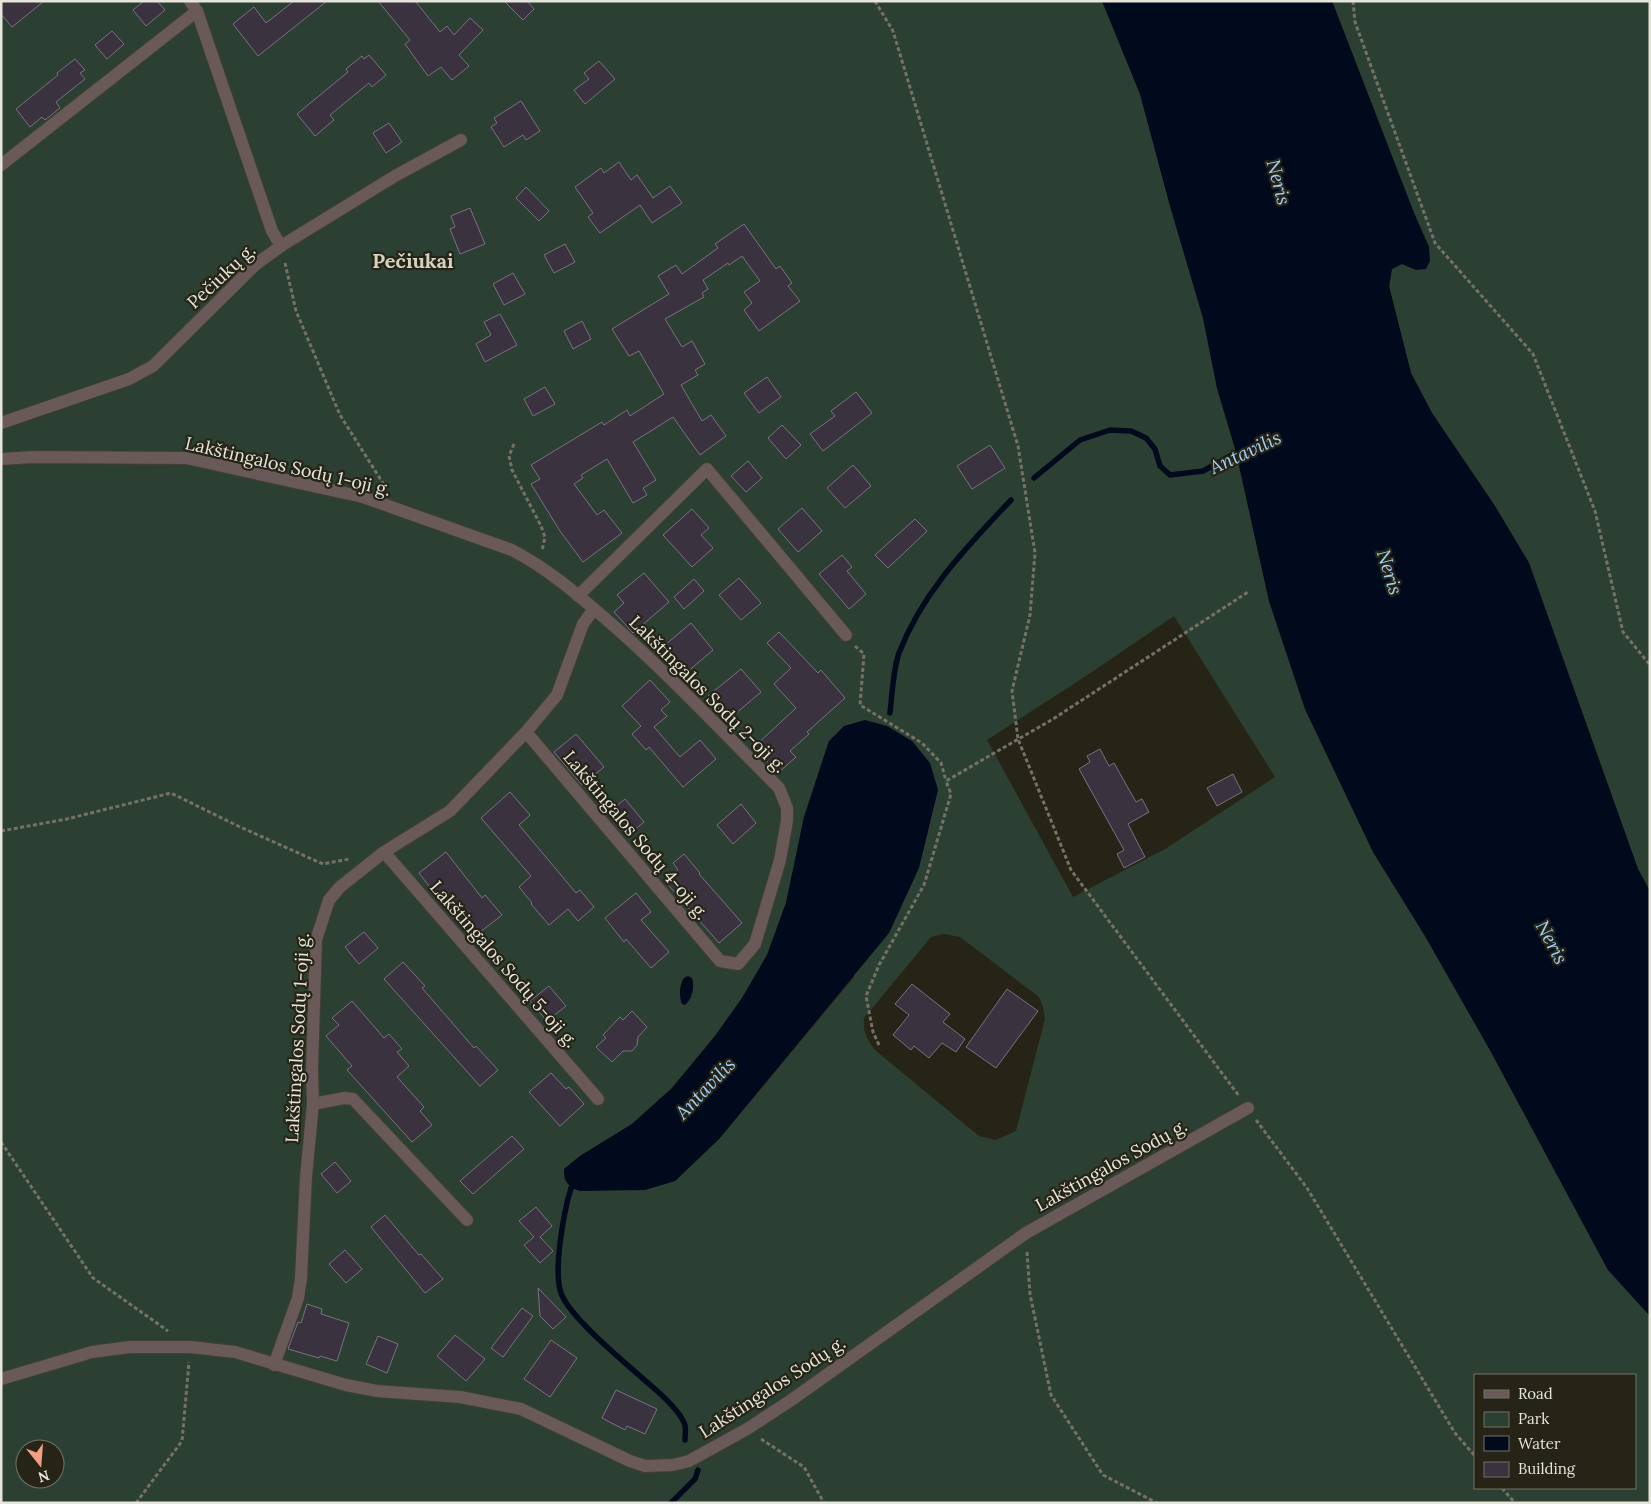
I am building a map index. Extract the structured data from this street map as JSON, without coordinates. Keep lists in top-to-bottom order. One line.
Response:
{"streets":{"street":["Pečiukų g.","Lakštingalos Sodų 1-oji g.","Lakštingalos Sodų 2-oji g.","Lakštingalos Sodų 4-oji g.","Lakštingalos Sodų 5-oji g.","Lakštingalos Sodų g."]},"crossings":[["Lakštingalos Sodų 1-oji g.","Lakštingalos Sodų 2-oji g."],["Lakštingalos Sodų 1-oji g.","Lakštingalos Sodų 4-oji g."],["Lakštingalos Sodų 1-oji g.","Lakštingalos Sodų 5-oji g."],["Lakštingalos Sodų 1-oji g.","Lakštingalos Sodų g."],["Lakštingalos Sodų 2-oji g.","Lakštingalos Sodų 4-oji g."]],"districts":["Pečiukai"],"water":["Neris","Antavilis"],"legend":["Road","Park","Water","Building"],"north":"bottom"}
